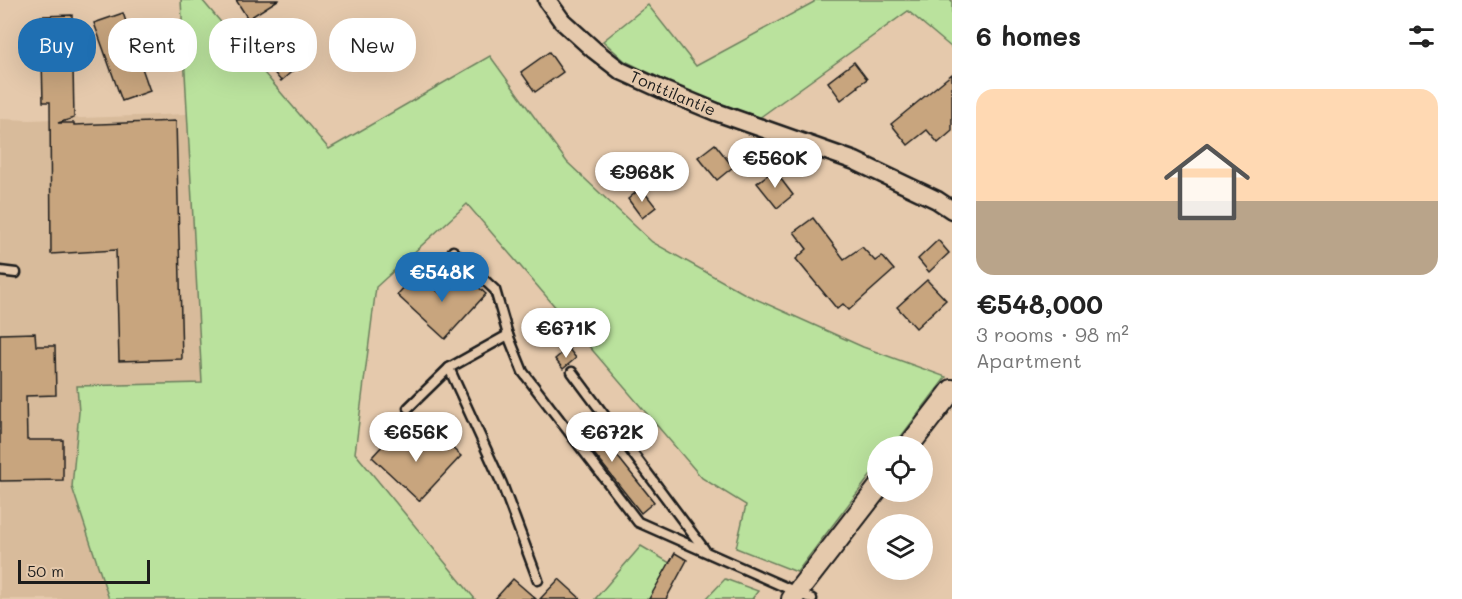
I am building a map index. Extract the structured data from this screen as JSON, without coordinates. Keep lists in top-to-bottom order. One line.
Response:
{"streets":{"street":["Tonttilantie"]},"scale_bar":"50 m","page":{"heading":"6 homes","chip":["Buy","Rent","Filters","New"],"list":[{"name":"€548,000","note":"3 rooms · 98 m² · Apartment"}],"price":["€560K","€968K","€548K","€671K","€656K","€672K"],"scale":"50 m"}}
